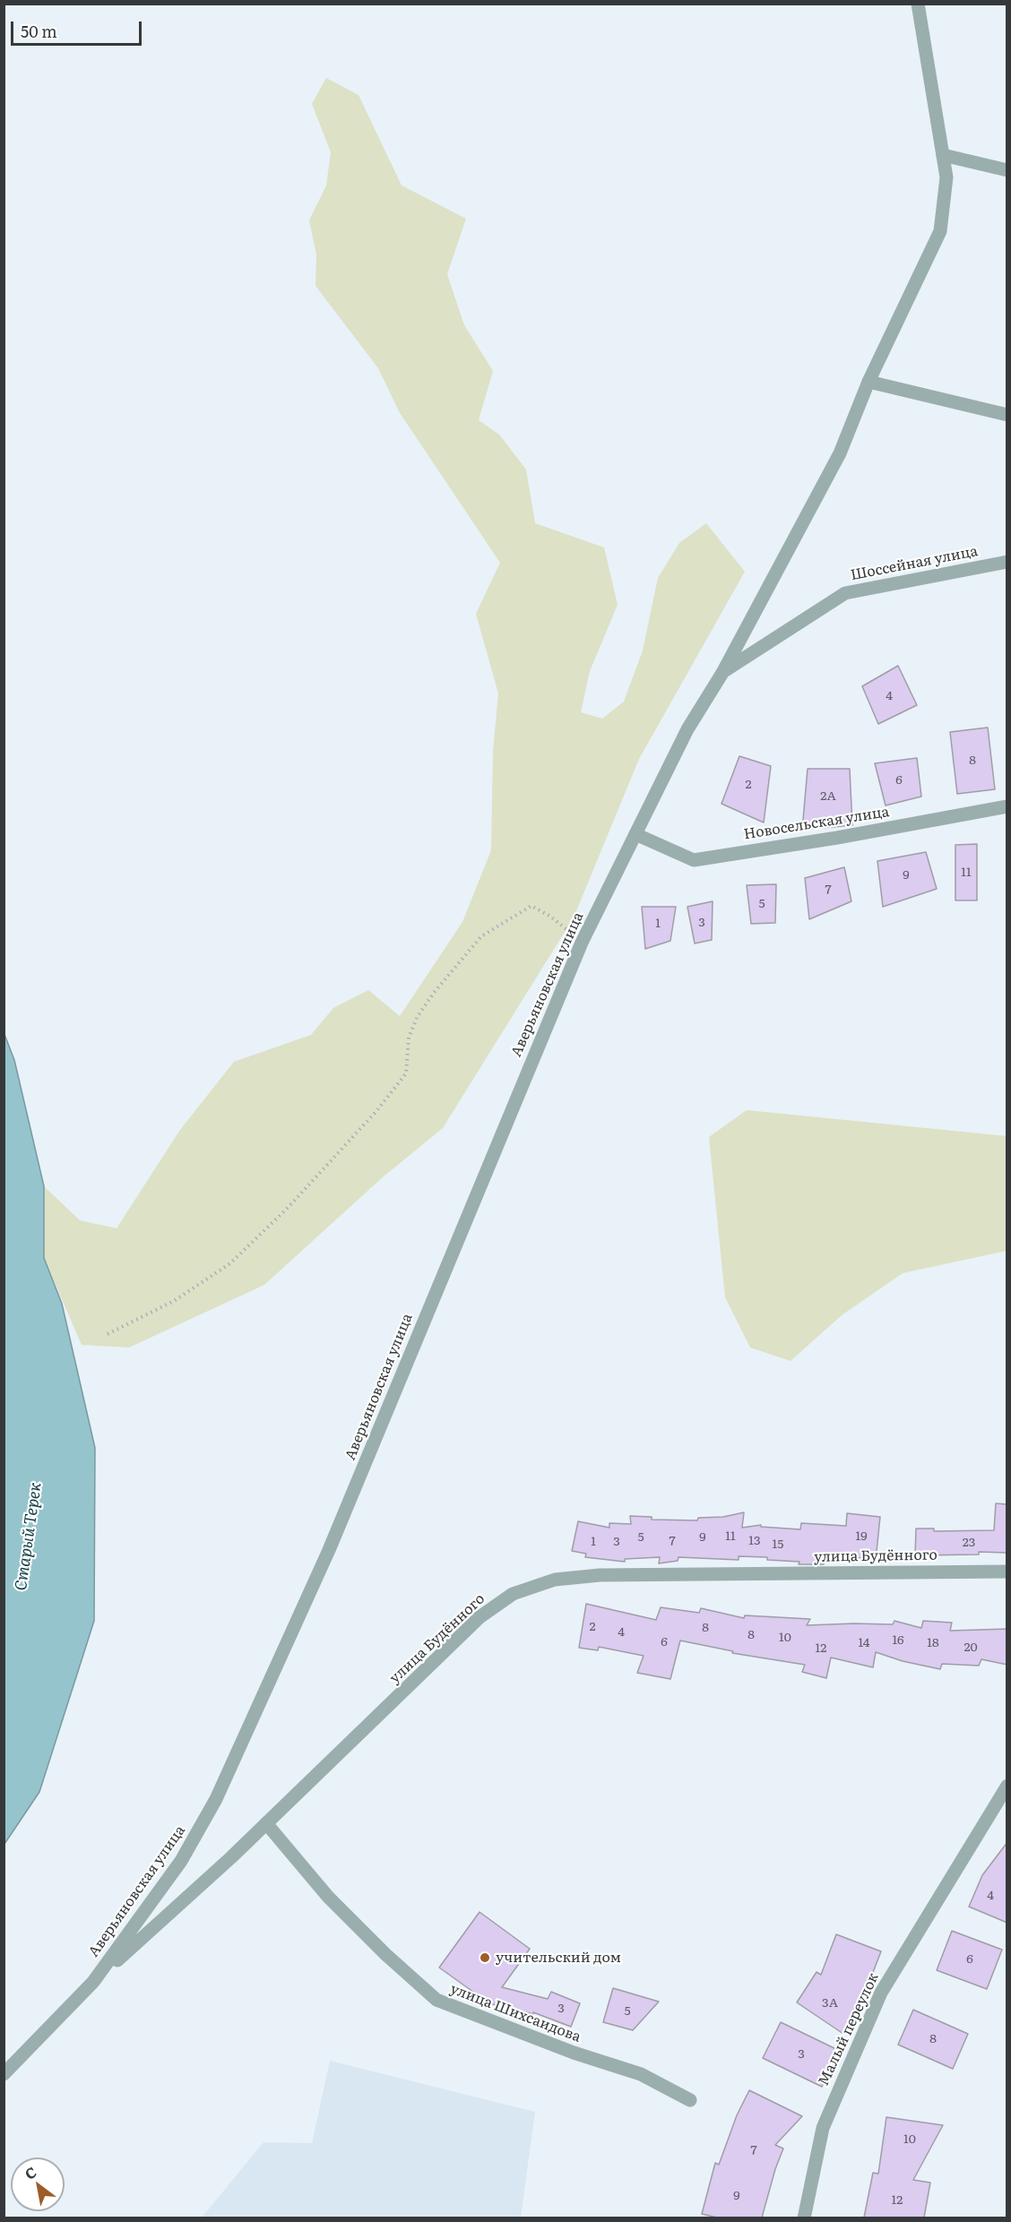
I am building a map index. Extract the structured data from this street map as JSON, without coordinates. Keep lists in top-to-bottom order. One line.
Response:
{"streets":{"street":["Шоссейная улица","Новосельская улица","Аверьяновская улица","улица Будённого","улица Шихсаидова","Малый переулок"]},"crossings":[["Шоссейная улица","Аверьяновская улица"],["Новосельская улица","Аверьяновская улица"],["Аверьяновская улица","улица Будённого"],["улица Будённого","улица Шихсаидова"]],"water":["Старый Терек"],"places":["учительский дом"],"house_numbers":["4","8","6","2","2А","11","9","7","5","3","1","11","19","5","9","7","13","1","3","23","15","2","8","4","8","10","16","6","14","18","20","12","4","6","3А","3","5","8","3","10","7","9","12"],"scale_bar":"50 m","north":"top left"}
